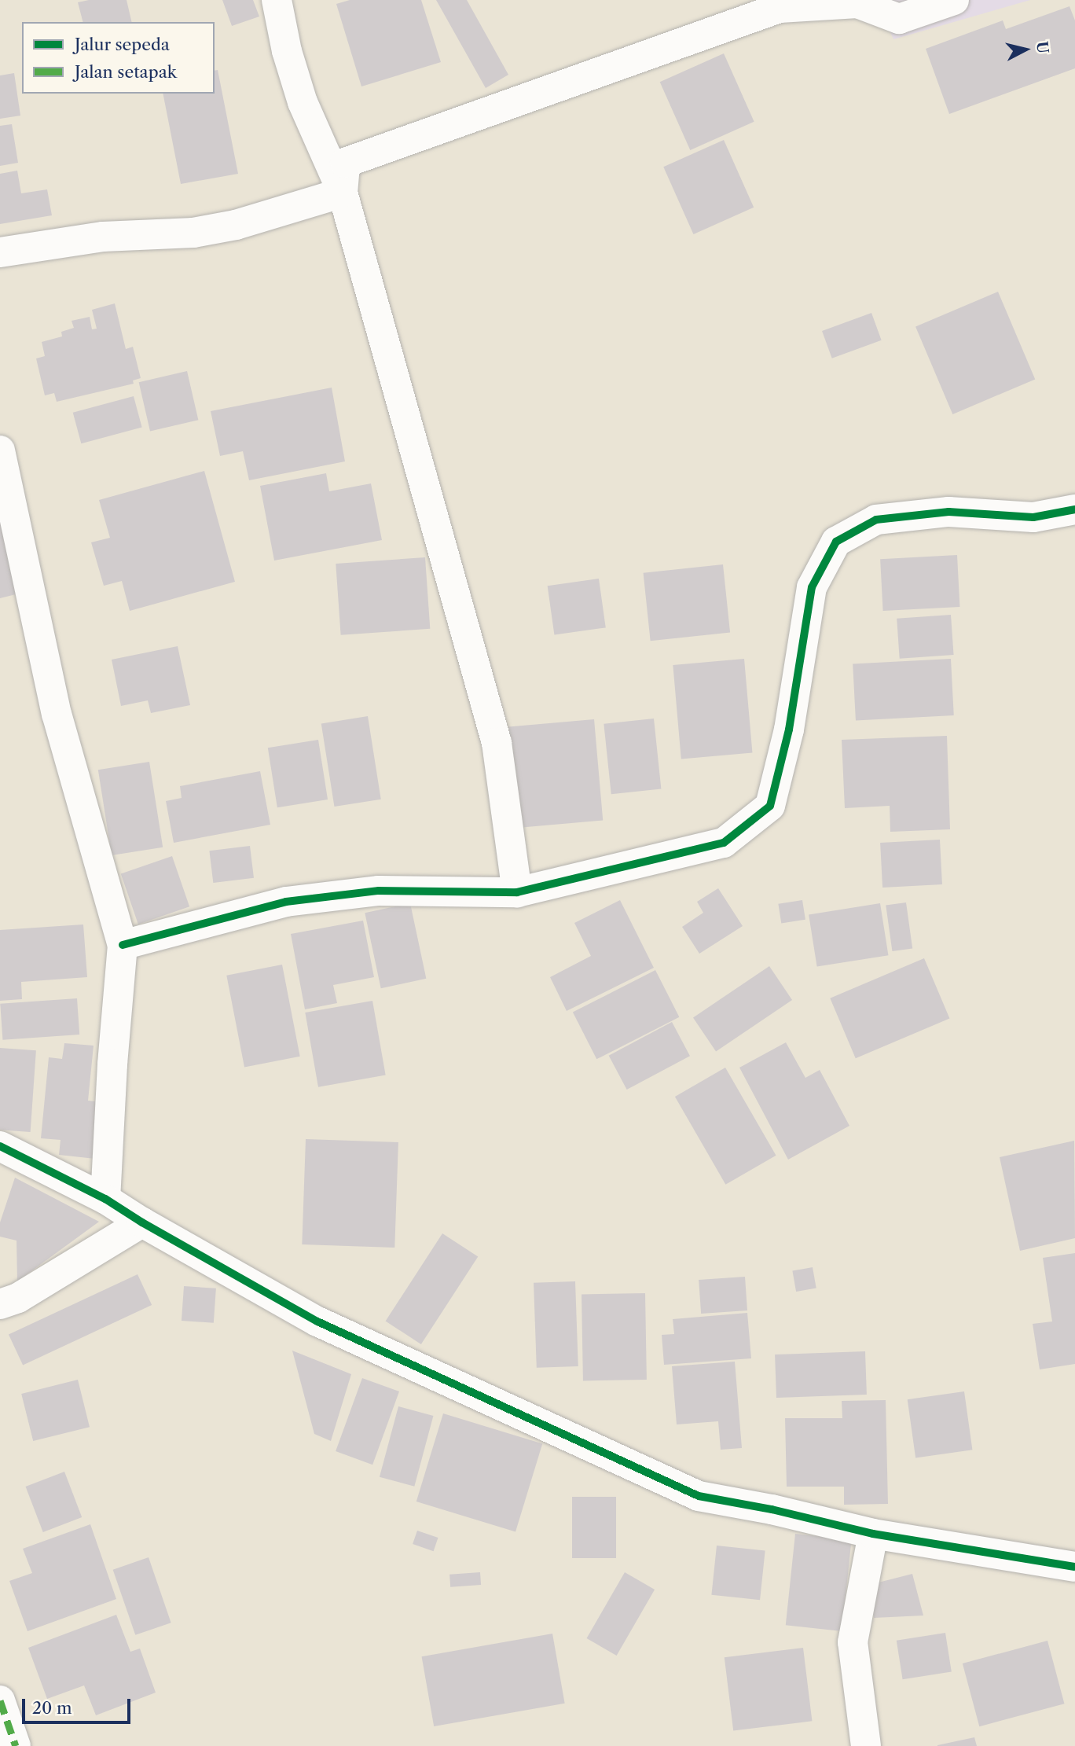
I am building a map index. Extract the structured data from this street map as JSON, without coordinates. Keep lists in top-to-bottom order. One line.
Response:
{"legend":["Jalur sepeda","Jalan setapak"],"scale_bar":"20 m","north":"right"}
